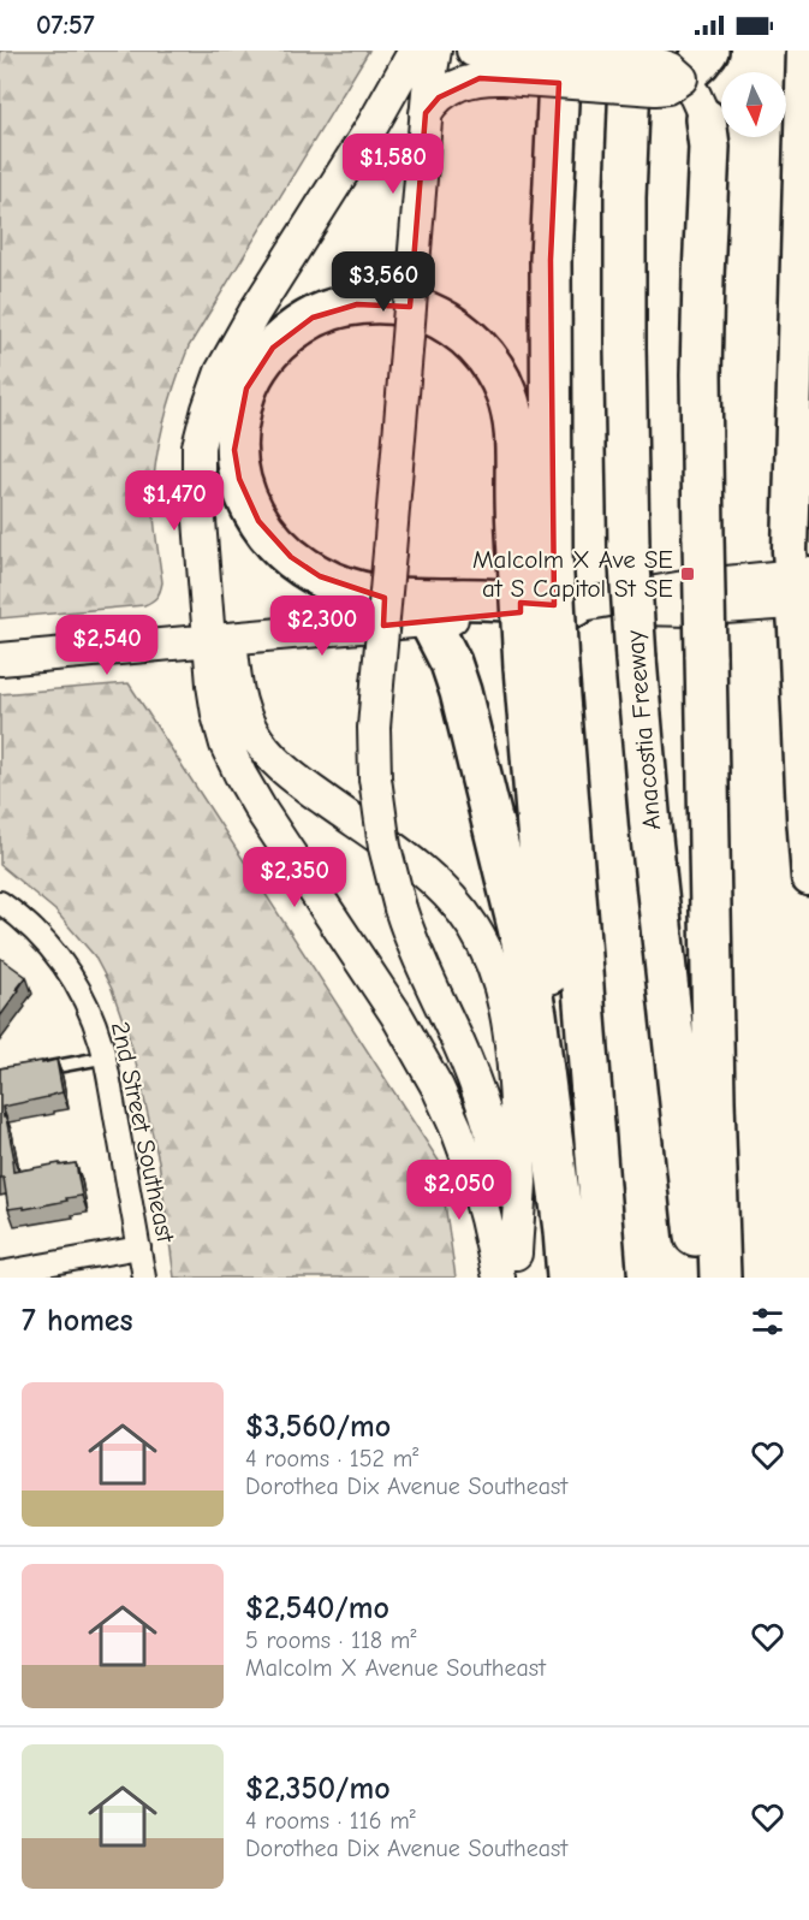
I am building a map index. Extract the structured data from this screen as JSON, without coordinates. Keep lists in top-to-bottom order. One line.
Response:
{"streets":{"highway":["Anacostia Freeway"],"street":["2nd Street Southeast"]},"places":{"transit":["Malcolm X Ave SE at S Capitol St SE"]},"north":"bottom","page":{"status":"07:57","price":["$1,580","$3,560","$1,470","$2,300","$2,540","$2,350","$2,050"],"heading":"7 homes","list":[{"name":"$3,560/mo","note":"4 rooms · 152 m² · Dorothea Dix Avenue Southeast"},{"name":"$2,540/mo","note":"5 rooms · 118 m² · Malcolm X Avenue Southeast"},{"name":"$2,350/mo","note":"4 rooms · 116 m² · Dorothea Dix Avenue Southeast"}]}}
